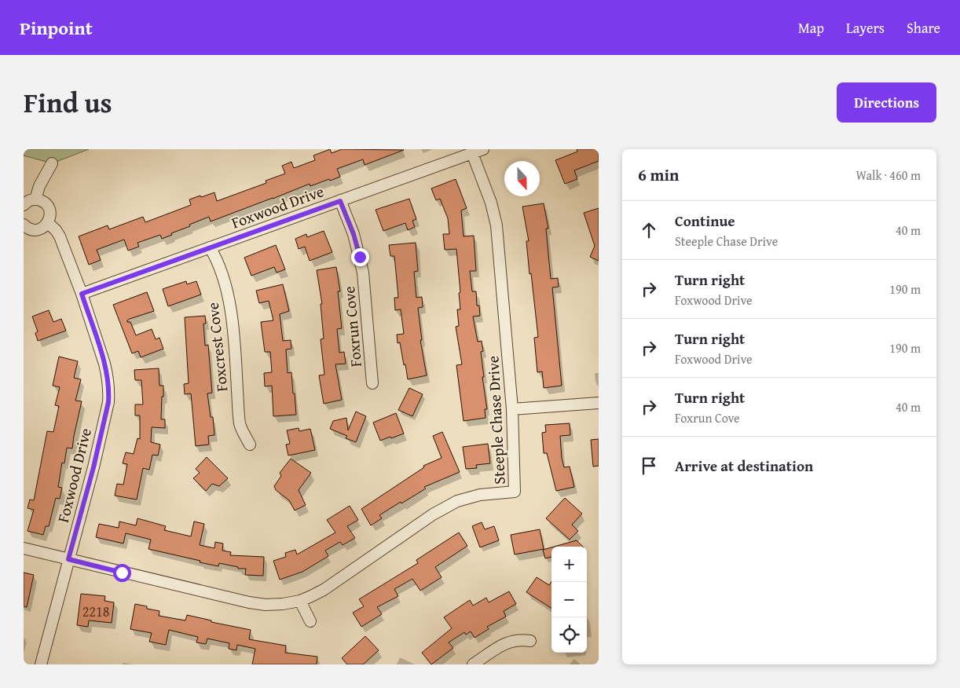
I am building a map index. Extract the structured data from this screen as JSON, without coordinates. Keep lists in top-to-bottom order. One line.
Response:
{"streets":{"street":["Foxwood Drive","Foxrun Cove","Foxcrest Cove","Steeple Chase Drive"]},"crossings":[["Foxwood Drive","Foxrun Cove"],["Foxwood Drive","Foxcrest Cove"],["Foxwood Drive","Steeple Chase Drive"]],"house_numbers":["2218"],"north":"bottom","page":{"header":"Pinpoint","nav":["Map","Layers","Share"],"title":"Find us","buttons":"Directions","heading":["6 min","Walk · 460 m"],"list":[["Continue","Steeple Chase Drive","40 m"],["Turn right","Foxwood Drive","190 m"],["Turn right","Foxwood Drive","190 m"],["Turn right","Foxrun Cove","40 m"],"Arrive at destination"],"map_buttons":["+","−"]}}
